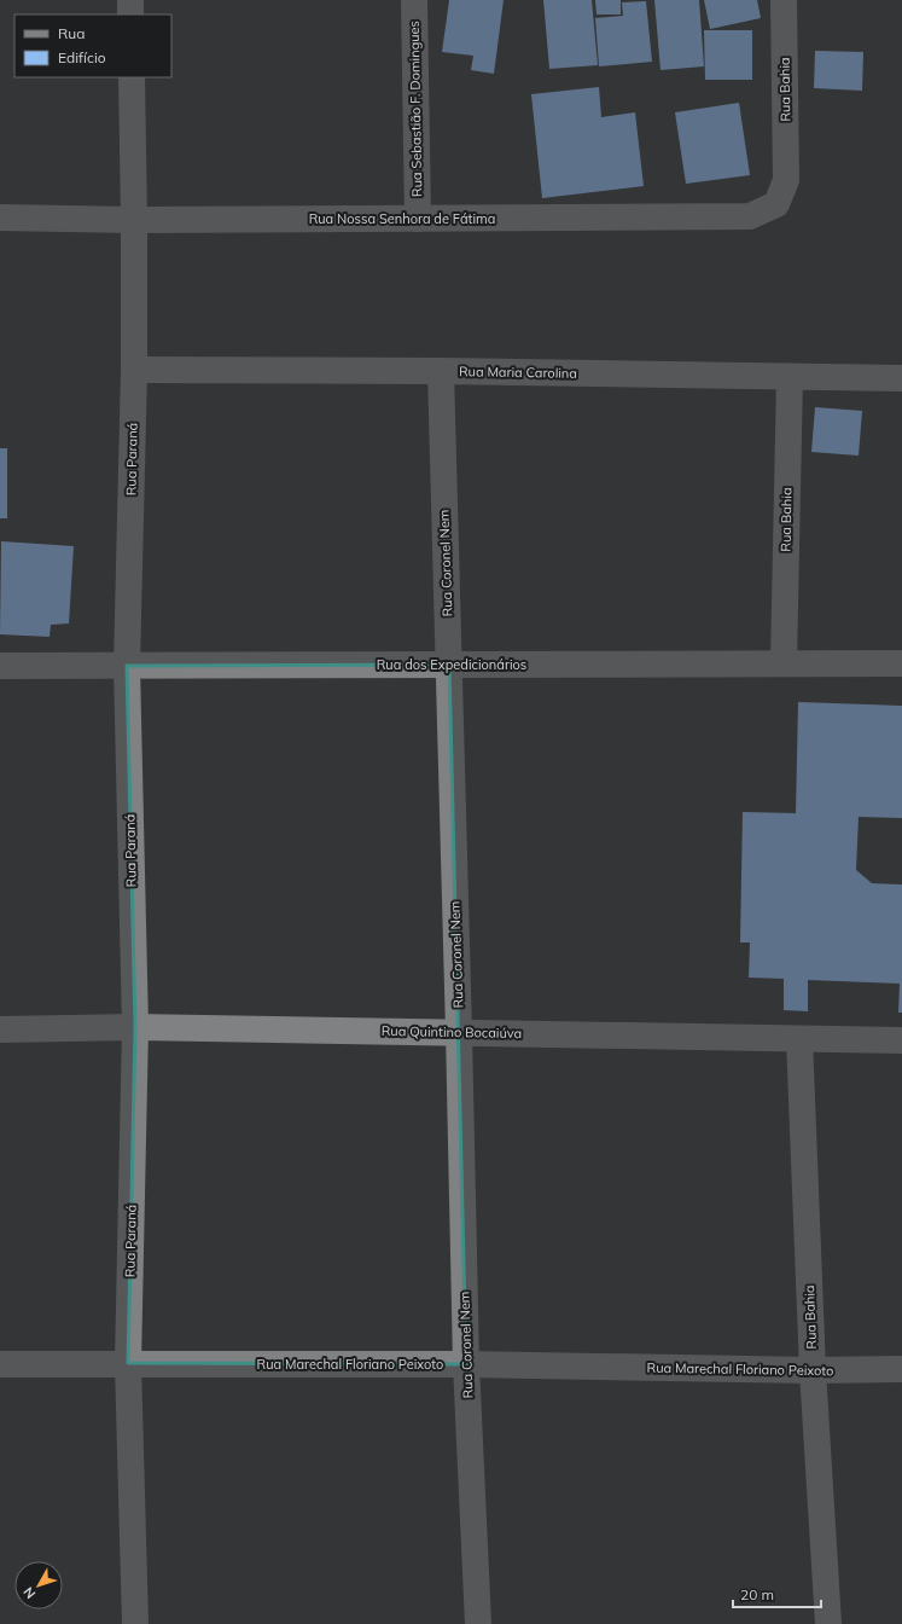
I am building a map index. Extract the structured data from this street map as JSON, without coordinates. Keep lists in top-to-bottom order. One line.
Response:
{"streets":{"street":["Rua Bahia","Rua Sebastião F. Domingues","Rua Nossa Senhora de Fátima","Rua Maria Carolina","Rua Paraná","Rua Coronel Nem","Rua dos Expedicionários","Rua Quintino Bocaiúva","Rua Marechal Floriano Peixoto"]},"crossings":[["Rua Bahia","Rua Nossa Senhora de Fátima"],["Rua Bahia","Rua Maria Carolina"],["Rua Bahia","Rua dos Expedicionários"],["Rua Bahia","Rua Quintino Bocaiúva"],["Rua Bahia","Rua Marechal Floriano Peixoto"],["Rua Sebastião F. Domingues","Rua Nossa Senhora de Fátima"],["Rua Nossa Senhora de Fátima","Rua Paraná"],["Rua Maria Carolina","Rua Paraná"],["Rua Maria Carolina","Rua Coronel Nem"],["Rua Paraná","Rua dos Expedicionários"],["Rua Paraná","Rua Quintino Bocaiúva"],["Rua Paraná","Rua Marechal Floriano Peixoto"],["Rua Coronel Nem","Rua dos Expedicionários"],["Rua Coronel Nem","Rua Quintino Bocaiúva"],["Rua Coronel Nem","Rua Marechal Floriano Peixoto"]],"legend":["Rua","Edifício"],"scale_bar":"20 m","north":"bottom left"}
